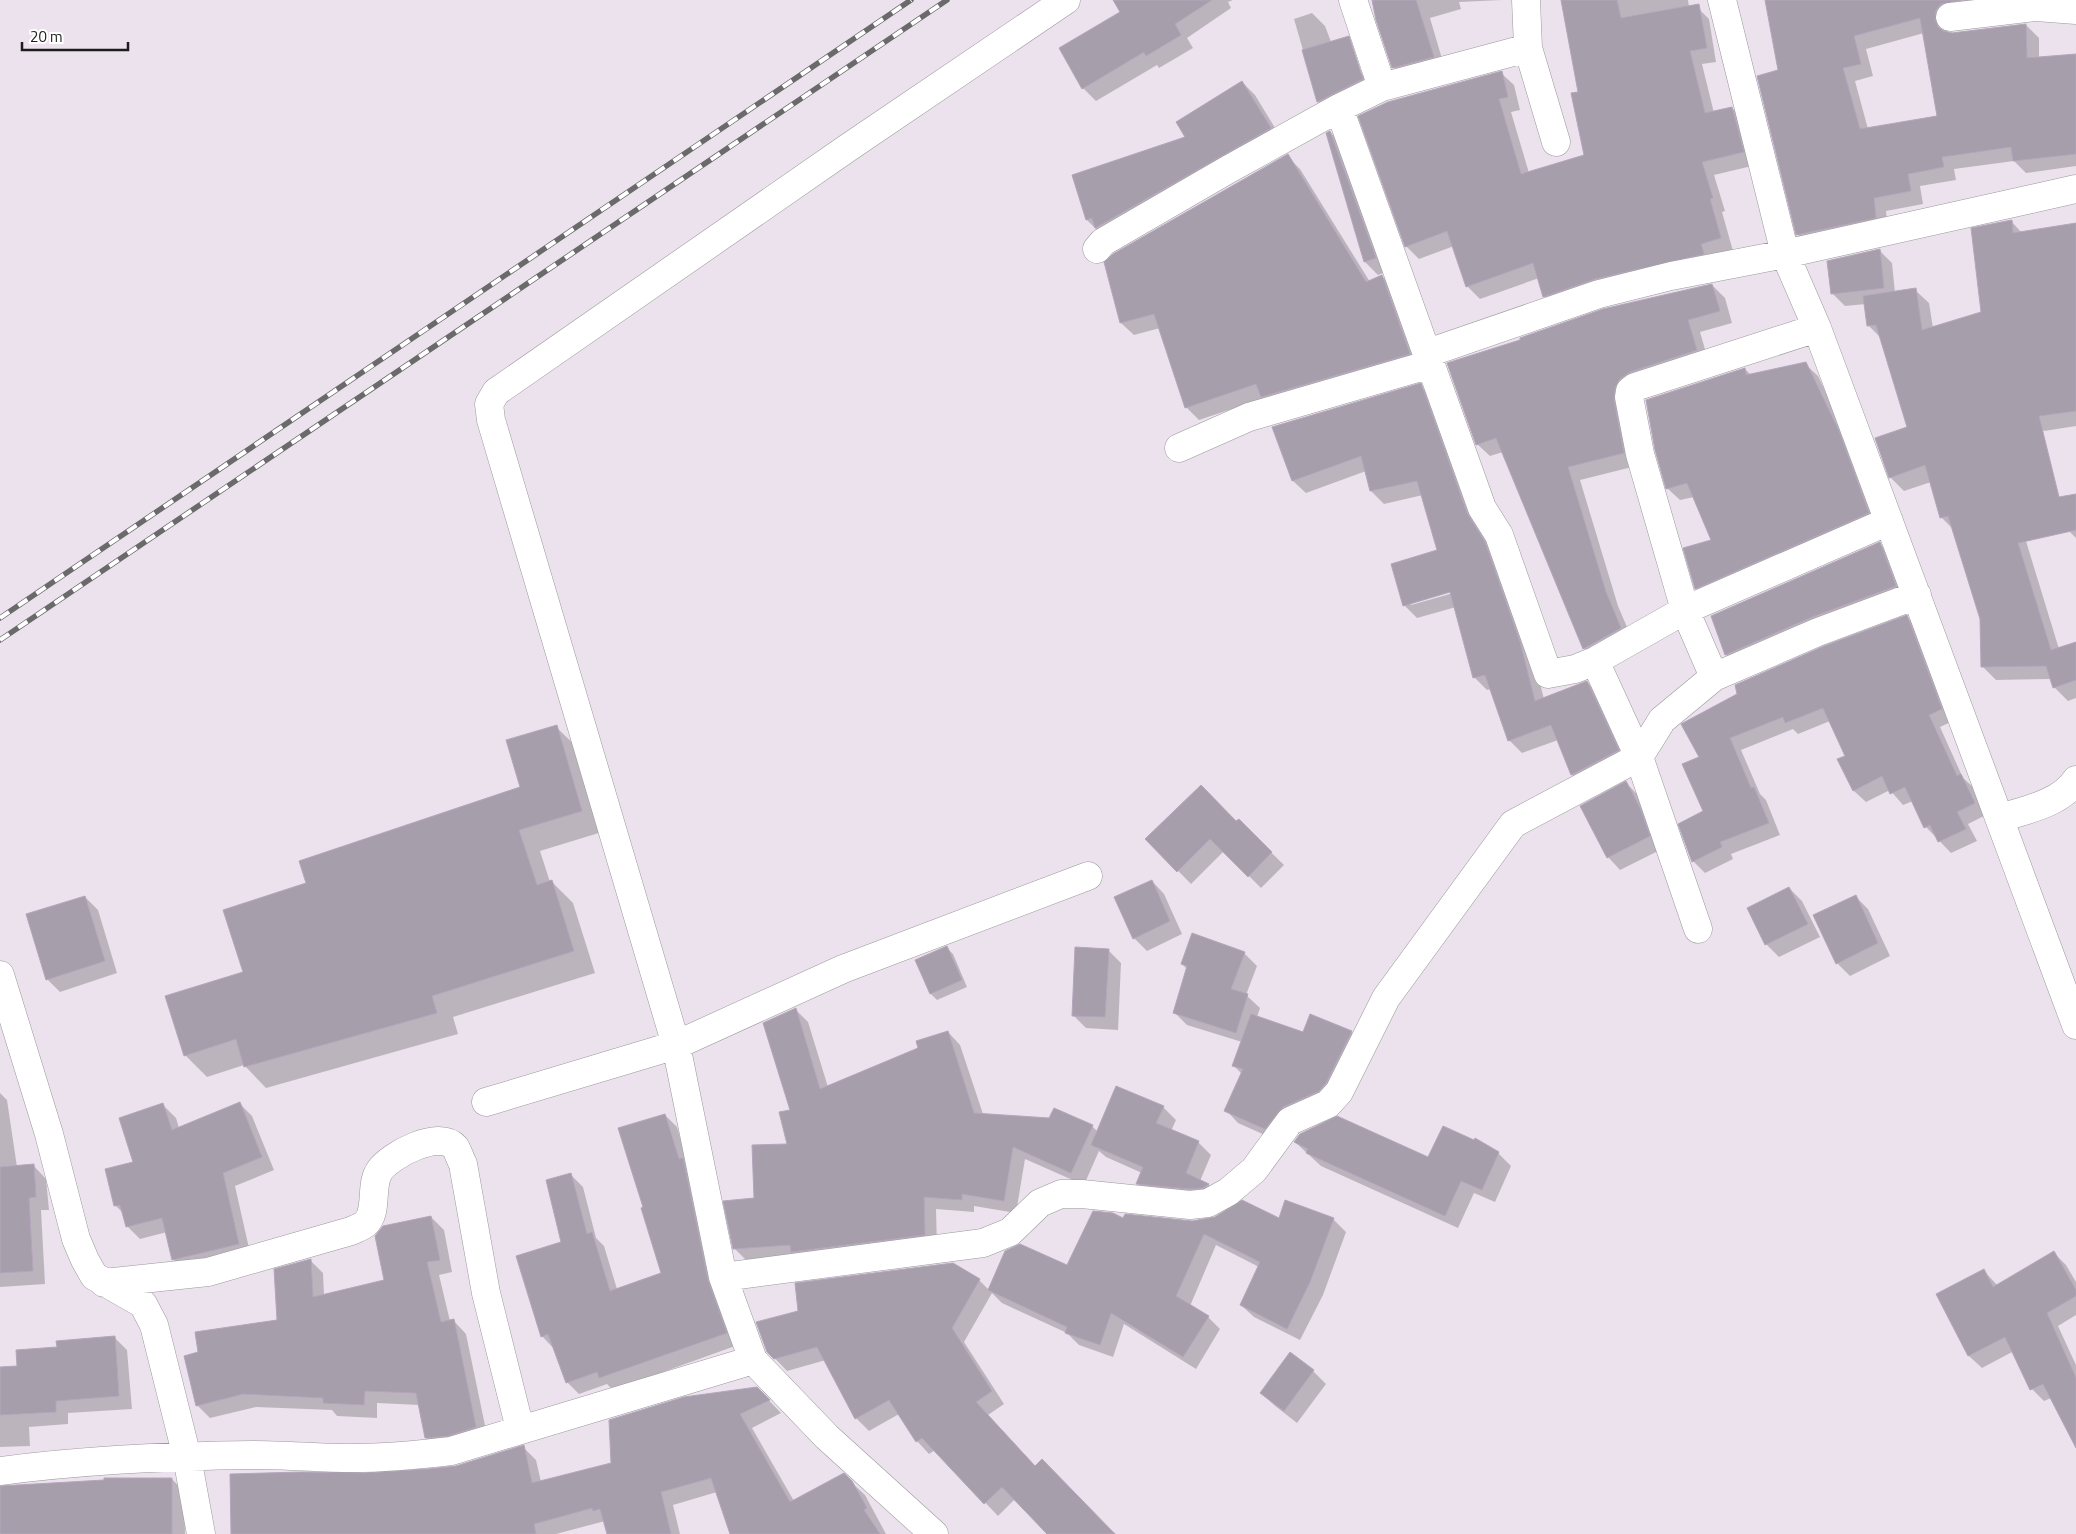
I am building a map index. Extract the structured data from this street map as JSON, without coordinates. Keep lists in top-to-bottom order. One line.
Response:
{"scale_bar":"20 m"}
